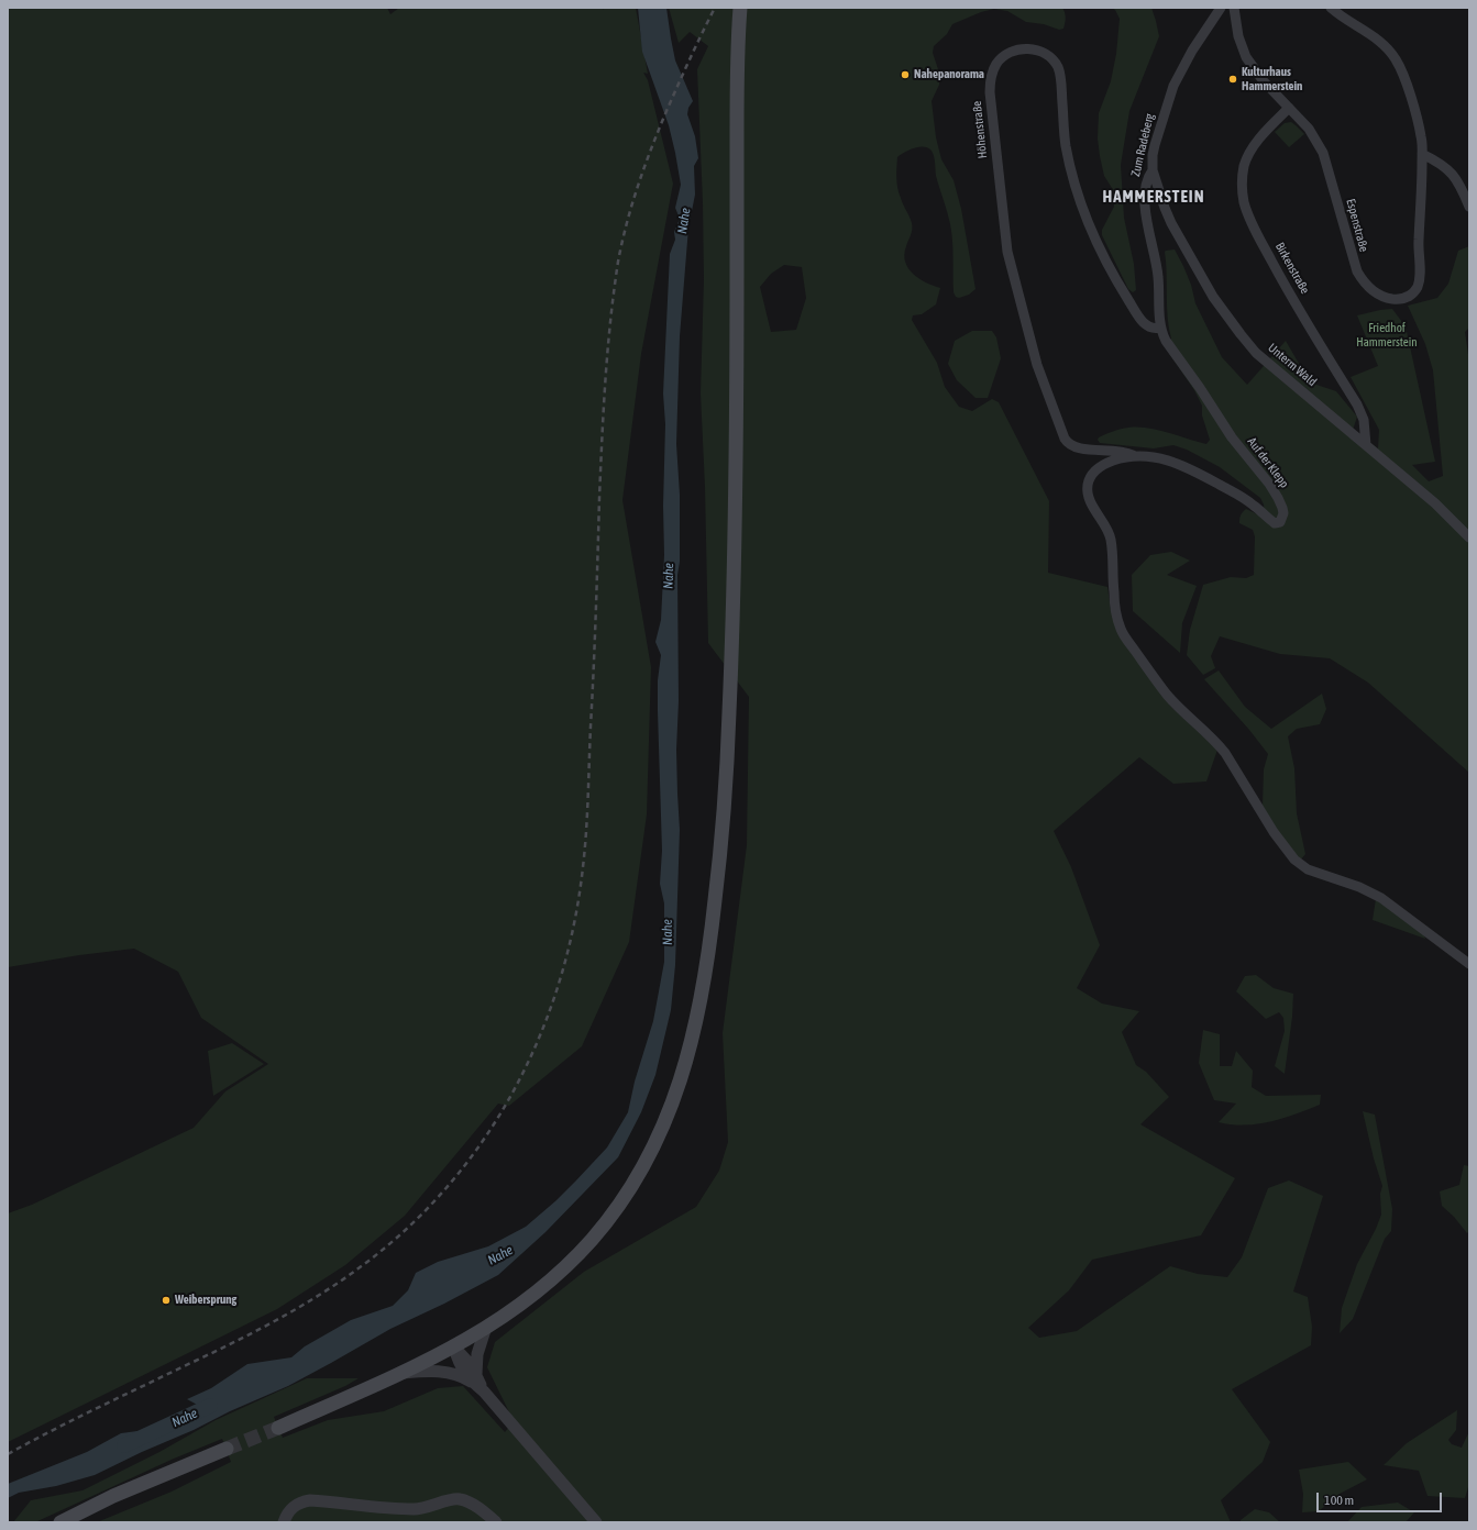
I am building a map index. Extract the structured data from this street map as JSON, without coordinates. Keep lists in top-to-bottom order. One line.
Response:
{"streets":{"street":["Höhenstraße","Zum Radeberg","Espenstraße","Birkenstraße","Unterm Wald","Auf der Klepp"]},"crossings":[["Höhenstraße","Zum Radeberg"],["Höhenstraße","Auf der Klepp"],["Zum Radeberg","Unterm Wald"],["Zum Radeberg","Auf der Klepp"],["Espenstraße","Birkenstraße"],["Birkenstraße","Unterm Wald"]],"districts":["HAMMERSTEIN"],"water":["Nahe"],"parks":["Friedhof Hammerstein"],"places":["Nahepanorama","Kulturhaus Hammerstein","Weibersprung"],"scale_bar":"100 m"}
